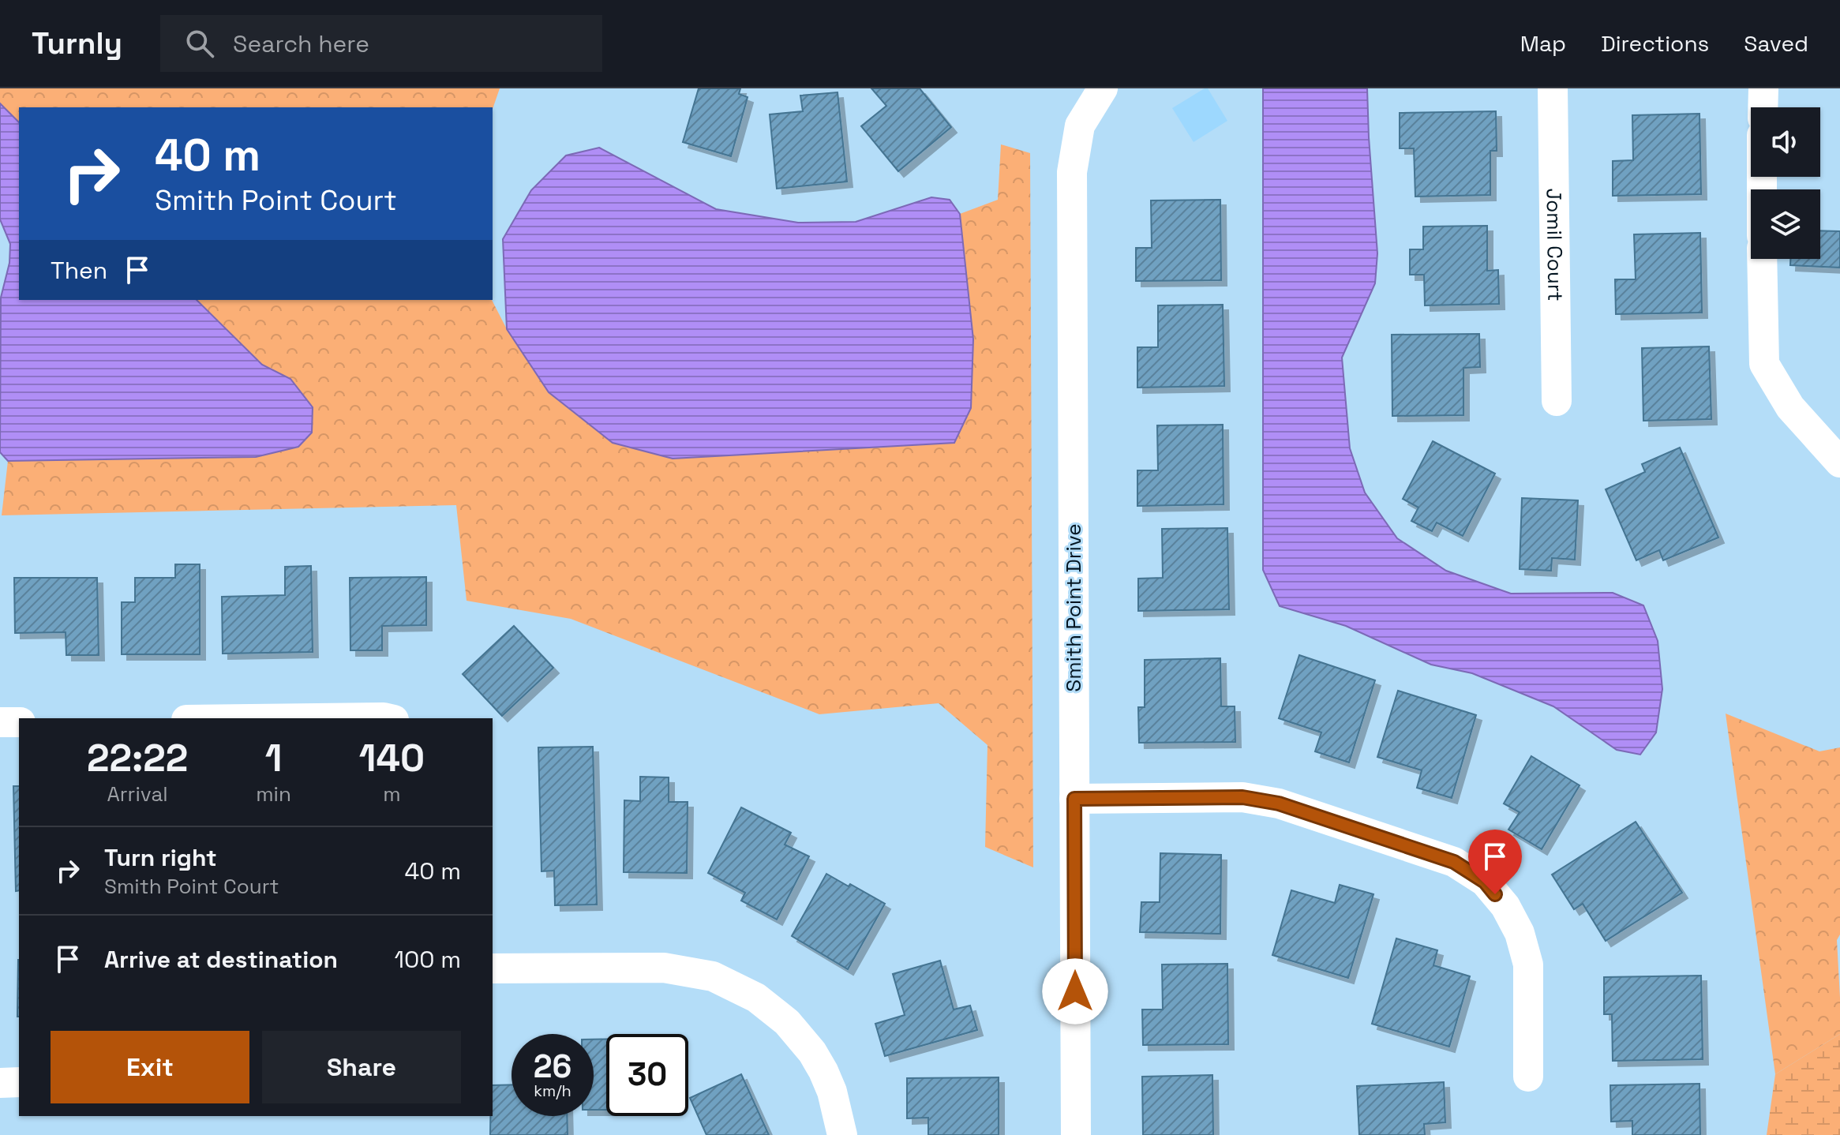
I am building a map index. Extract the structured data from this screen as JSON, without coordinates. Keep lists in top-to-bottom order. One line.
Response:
{"streets":{"street":["Jomil Court","Smith Point Drive"]},"page":{"header":"Turnly","search":"Search here","nav":["Map","Directions","Saved"],"turn":["40 m","Smith Point Court"],"then":"Then","eta":["22:22","Arrival","1","min","140","m"],"list":[{"name":"Turn right","note":"Smith Point Court","value":"40 m"},{"name":"Arrive at destination","value":"100 m"}],"buttons":["Exit","Share"],"speed":"26 km/h","limit":"30"}}
